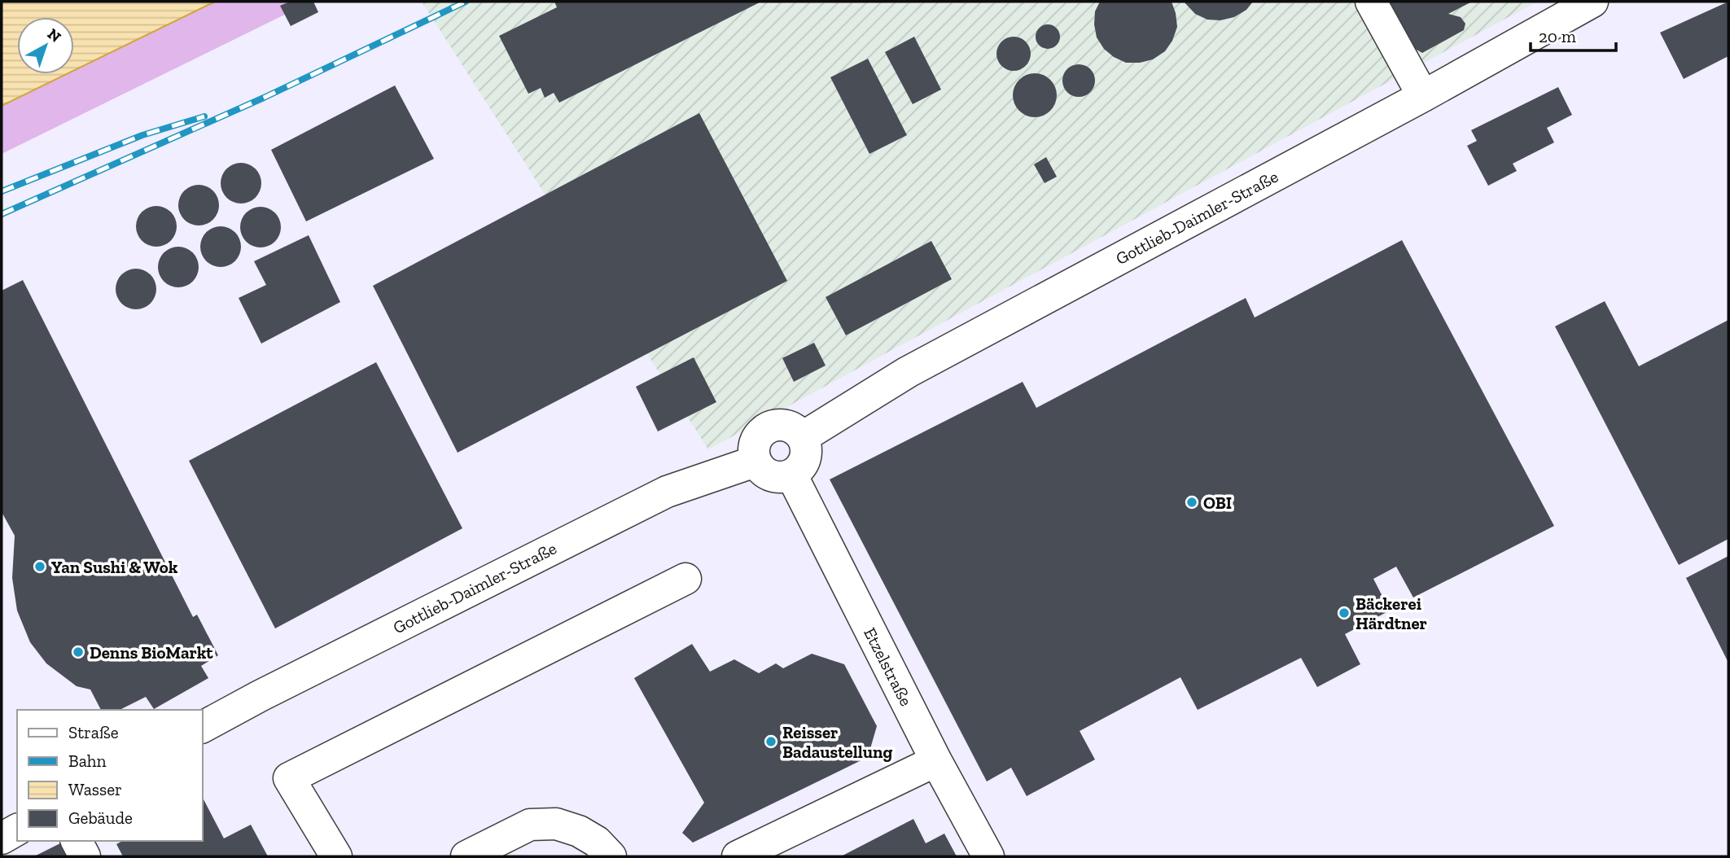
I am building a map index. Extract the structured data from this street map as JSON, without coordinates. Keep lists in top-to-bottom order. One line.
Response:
{"streets":{"street":["Gottlieb-Daimler-Straße","Etzelstraße"]},"crossings":[["Gottlieb-Daimler-Straße","Etzelstraße"]],"places":["OBI","Yan Sushi & Wok","Bäckerei Härdtner","Denns BioMarkt","Reisser Badaustellung"],"legend":["Straße","Bahn","Wasser","Gebäude"],"scale_bar":"20 m","north":"top right"}
